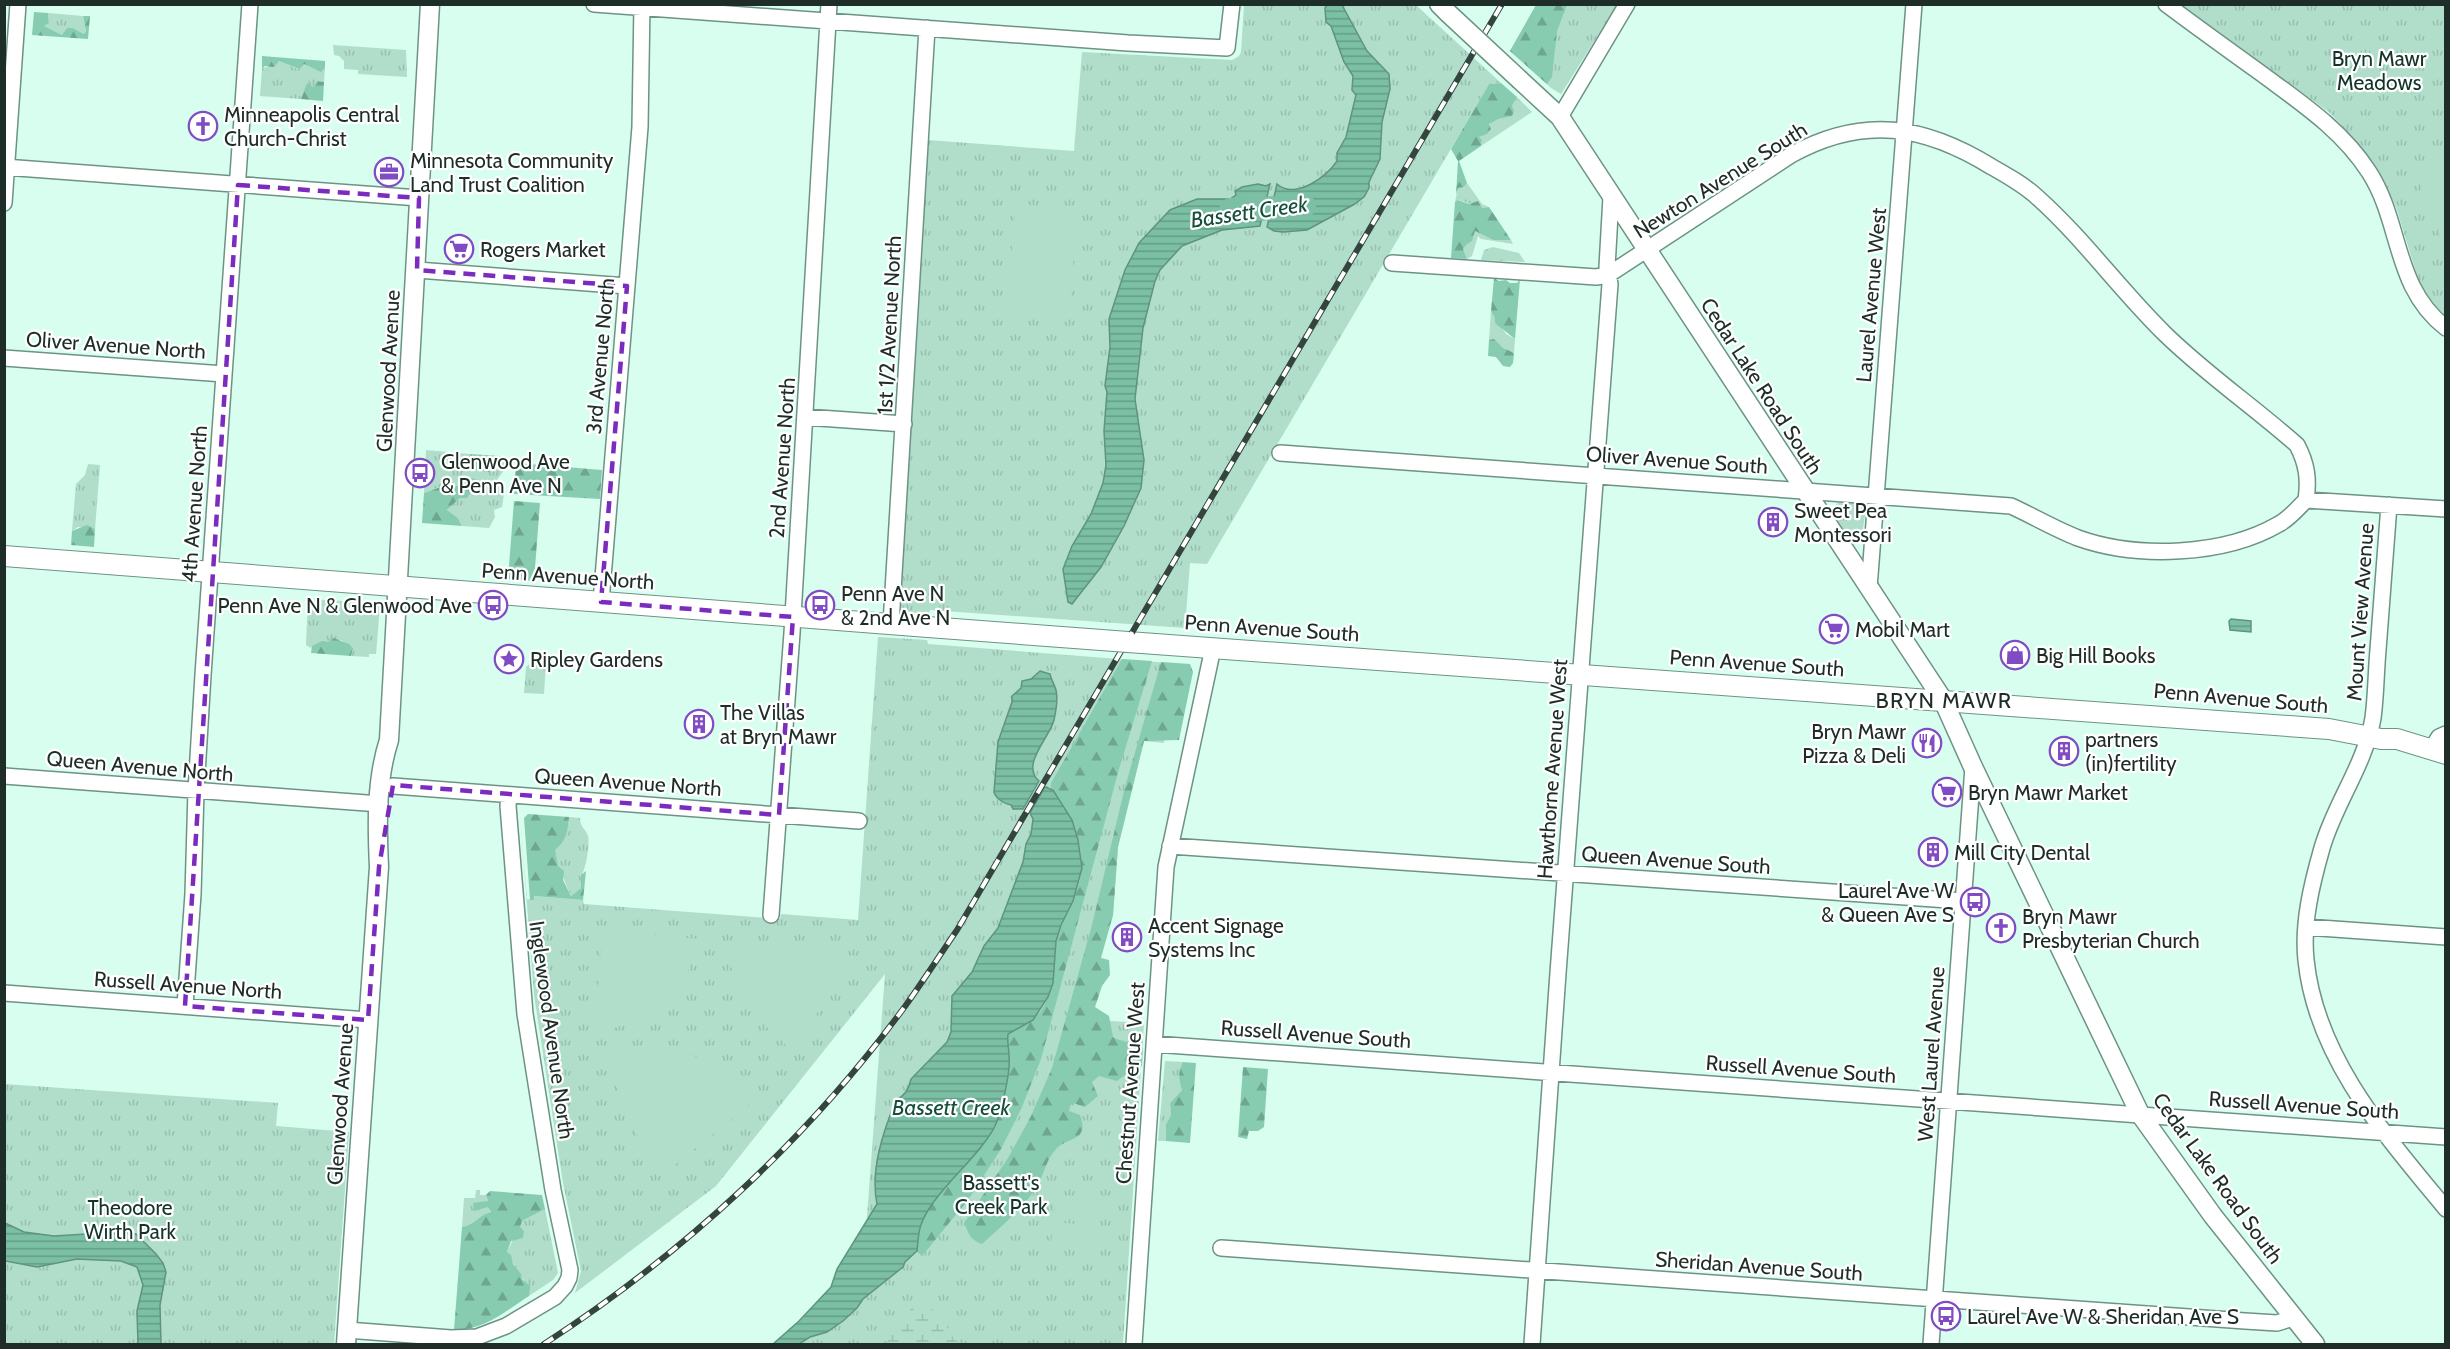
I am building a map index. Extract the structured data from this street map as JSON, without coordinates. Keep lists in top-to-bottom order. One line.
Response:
{"streets":{"main road":["Penn Avenue North","Penn Avenue South"],"street":["Newton Avenue South","Laurel Avenue West","1st 1/2 Avenue North","Oliver Avenue North","3rd Avenue North","Glenwood Avenue","Cedar Lake Road South","2nd Avenue North","Oliver Avenue South","4th Avenue North","Mount View Avenue","Queen Avenue North","Hawthorne Avenue West","Queen Avenue South","Russell Avenue North","Inglewood Avenue North","Russell Avenue South","West Laurel Avenue","Chestnut Avenue West","Sheridan Avenue South"]},"crossings":[["Newton Avenue South","Laurel Avenue West"],["Newton Avenue South","Cedar Lake Road South"],["Newton Avenue South","Oliver Avenue South"],["Newton Avenue South","Hawthorne Avenue West"],["Laurel Avenue West","Cedar Lake Road South"],["Laurel Avenue West","Oliver Avenue South"],["1st 1/2 Avenue North","Penn Avenue North"],["Oliver Avenue North","4th Avenue North"],["3rd Avenue North","Penn Avenue North"],["Glenwood Avenue","Penn Avenue North"],["Glenwood Avenue","Queen Avenue North"],["Glenwood Avenue","Russell Avenue North"],["Glenwood Avenue","Inglewood Avenue North"],["Cedar Lake Road South","Oliver Avenue South"],["Cedar Lake Road South","Penn Avenue South"],["Cedar Lake Road South","Hawthorne Avenue West"],["Cedar Lake Road South","Russell Avenue South"],["Cedar Lake Road South","West Laurel Avenue"],["Cedar Lake Road South","Sheridan Avenue South"],["2nd Avenue North","Penn Avenue North"],["2nd Avenue North","Queen Avenue North"],["Oliver Avenue South","Hawthorne Avenue West"],["4th Avenue North","Penn Avenue North"],["4th Avenue North","Queen Avenue North"],["4th Avenue North","Russell Avenue North"],["Penn Avenue North","Penn Avenue South"],["Mount View Avenue","Penn Avenue South"],["Mount View Avenue","Russell Avenue South"],["Penn Avenue South","Hawthorne Avenue West"],["Penn Avenue South","Chestnut Avenue West"],["Queen Avenue North","Inglewood Avenue North"],["Hawthorne Avenue West","Queen Avenue South"],["Hawthorne Avenue West","Russell Avenue South"],["Hawthorne Avenue West","Sheridan Avenue South"],["Queen Avenue South","West Laurel Avenue"],["Queen Avenue South","Chestnut Avenue West"],["Russell Avenue South","West Laurel Avenue"],["Russell Avenue South","Chestnut Avenue West"],["West Laurel Avenue","Sheridan Avenue South"]],"districts":["BRYN MAWR"],"water":["Bassett Creek"],"parks":["Bryn Mawr Meadows","Bassett's Creek Park","Theodore Wirth Park"],"places":{"church":["Minneapolis Central Church-Christ","Bryn Mawr Presbyterian Church"],"office":["Minnesota Community Land Trust Coalition"],"supermarket":["Rogers Market","Mobil Mart","Bryn Mawr Market"],"bus stop":["Glenwood Ave & Penn Ave N","Penn Ave N & Glenwood Ave","Penn Ave N & 2nd Ave N","Laurel Ave W & Queen Ave S","Laurel Ave W & Sheridan Ave S"],"building":["Sweet Pea Montessori","The Villas at Bryn Mawr","partners (in)fertility","Mill City Dental","Accent Signage Systems Inc"],"shop":["Big Hill Books"],"place":["Ripley Gardens"],"restaurant":["Bryn Mawr Pizza & Deli"]}}
